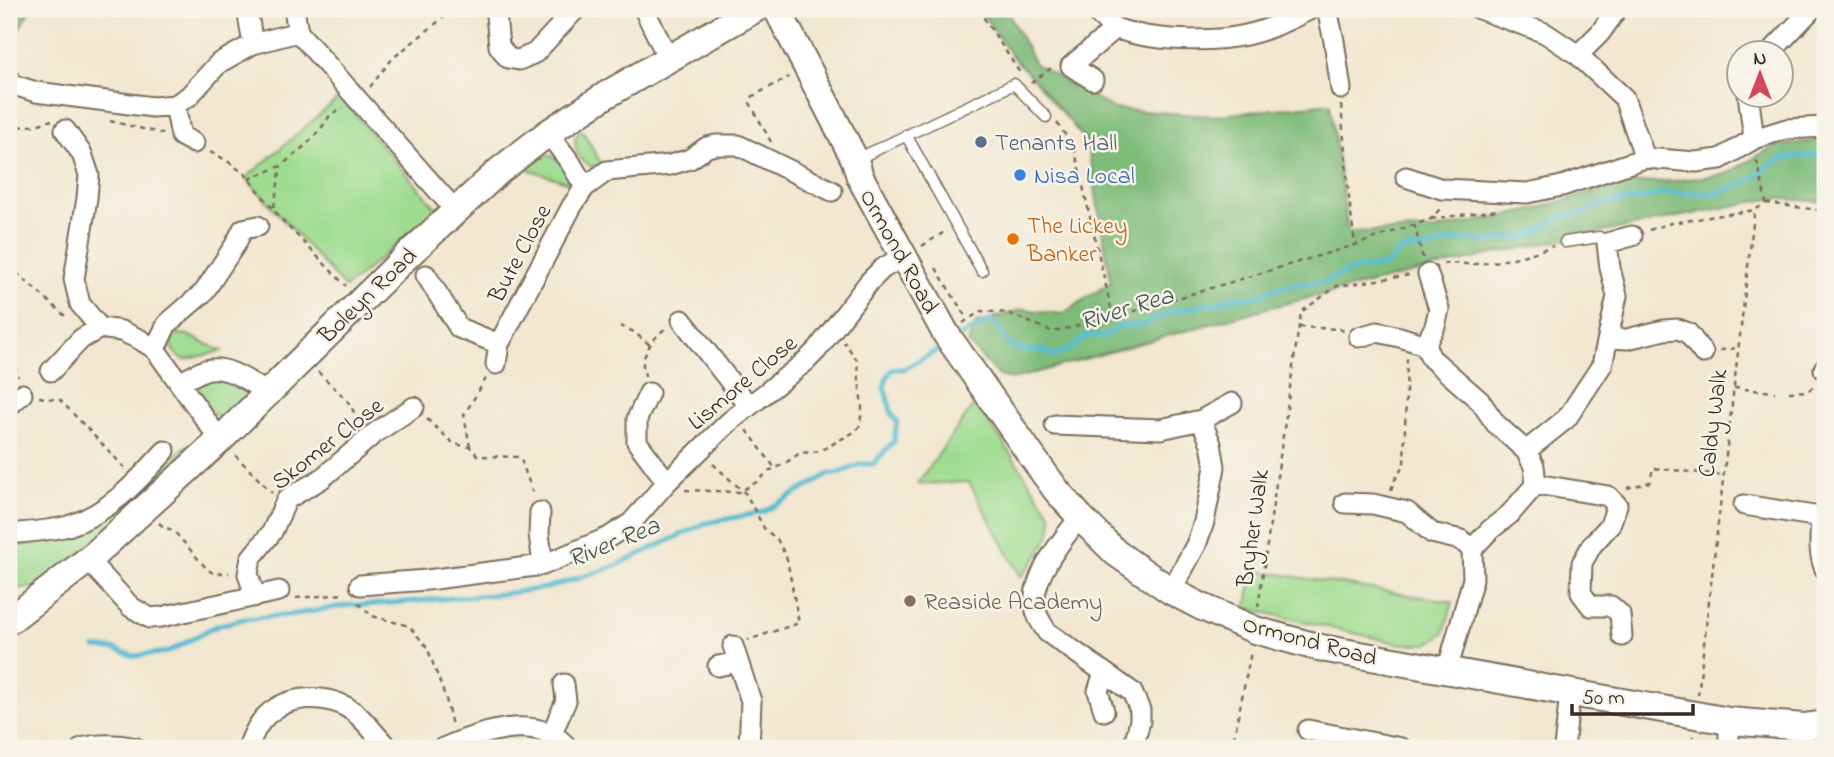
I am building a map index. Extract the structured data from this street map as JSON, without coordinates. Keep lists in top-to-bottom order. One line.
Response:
{"streets":{"street":["Ormond Road","Bute Close","Boleyn Road","Lismore Close","Skomer Close"],"path":["Caldy Walk","Bryher Walk"]},"crossings":[["Ormond Road","Lismore Close"],["Ormond Road","Caldy Walk"],["Ormond Road","Bryher Walk"]],"water":["River Rea"],"places":["Tenants Hall","Nisa Local","The Lickey Banker","Reaside Academy"],"scale_bar":"50 m","north":"top"}
